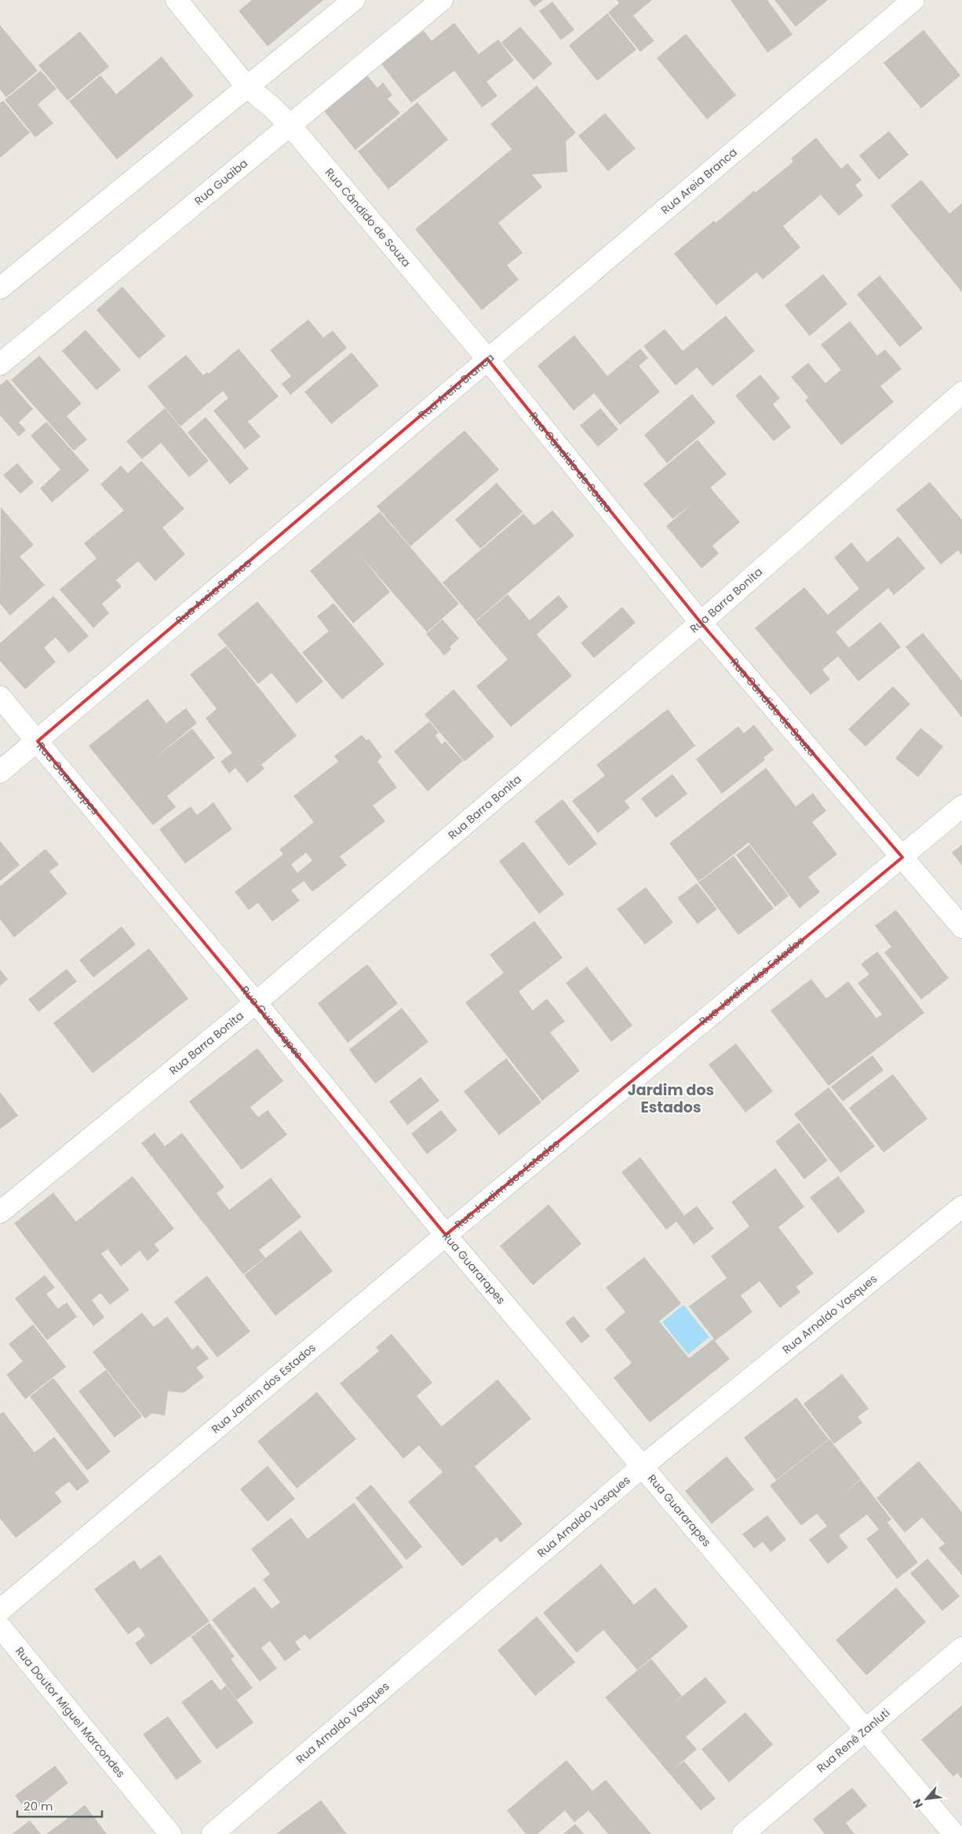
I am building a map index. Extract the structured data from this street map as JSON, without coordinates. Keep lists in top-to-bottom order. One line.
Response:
{"streets":{"street":["Rua Areia Branca","Rua Guaiba","Rua Cândido de Souza","Rua Barra Bonita","Rua Guararapes","Rua Jardim dos Estados","Rua Arnaldo Vasques","Rua Doutor Miguel Marcondes","Rua Renê Zanluti"]},"crossings":[["Rua Areia Branca","Rua Cândido de Souza"],["Rua Areia Branca","Rua Guararapes"],["Rua Guaiba","Rua Cândido de Souza"],["Rua Cândido de Souza","Rua Barra Bonita"],["Rua Cândido de Souza","Rua Jardim dos Estados"],["Rua Barra Bonita","Rua Guararapes"],["Rua Guararapes","Rua Jardim dos Estados"],["Rua Guararapes","Rua Arnaldo Vasques"],["Rua Guararapes","Rua Renê Zanluti"]],"districts":["Jardim dos Estados"],"scale_bar":"20 m","north":"bottom left"}
